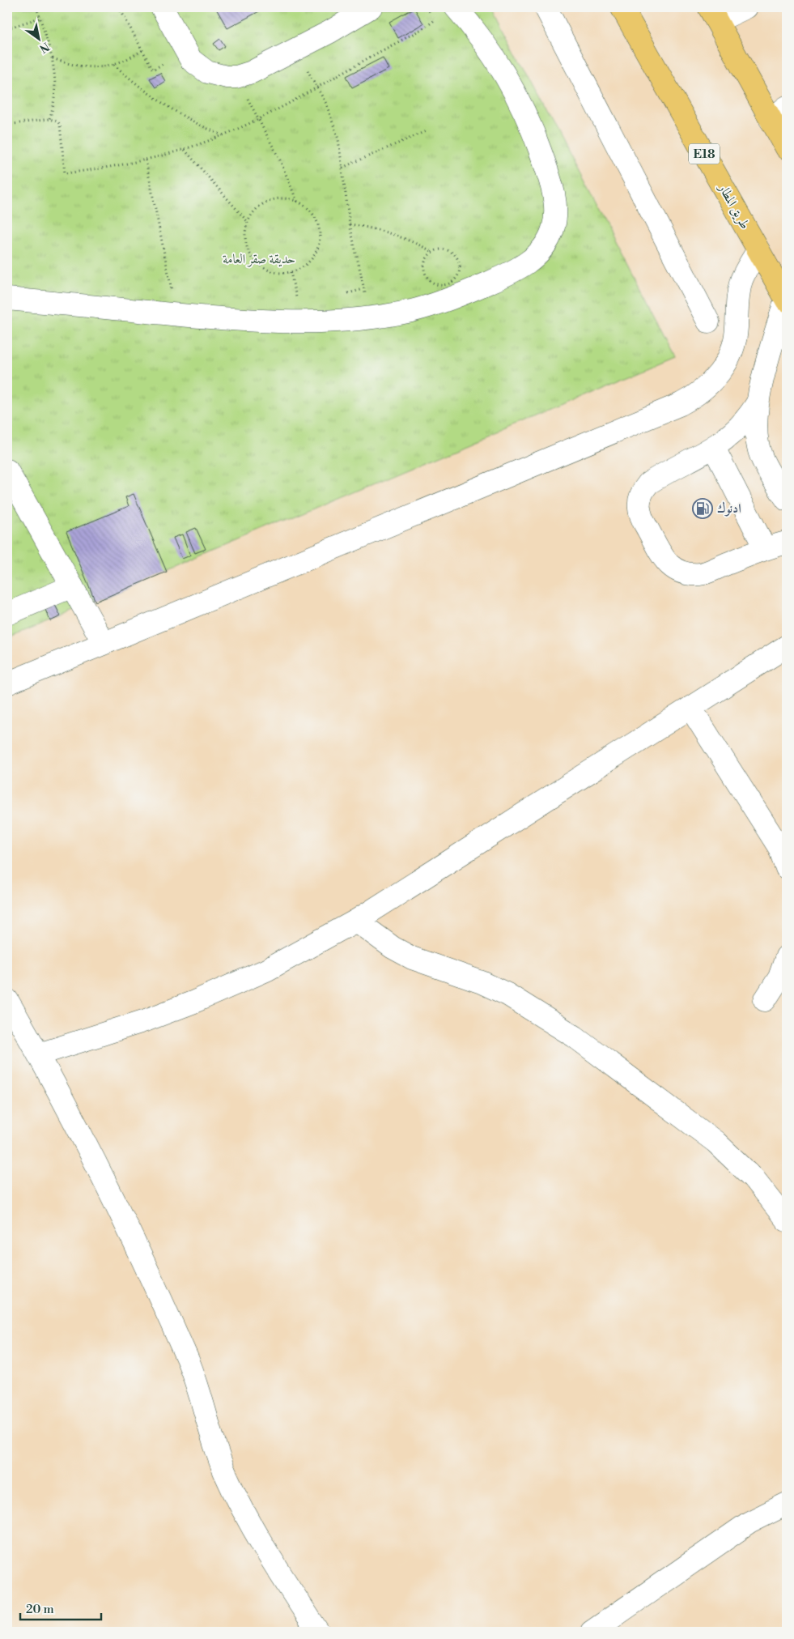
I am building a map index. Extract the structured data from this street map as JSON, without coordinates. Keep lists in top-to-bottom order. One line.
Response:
{"streets":{"highway":["E18","طريق المطار"]},"parks":["حديقة صقر العامة"],"places":{"fuel station":["ادنوك"]},"scale_bar":"20 m","north":"bottom right"}
